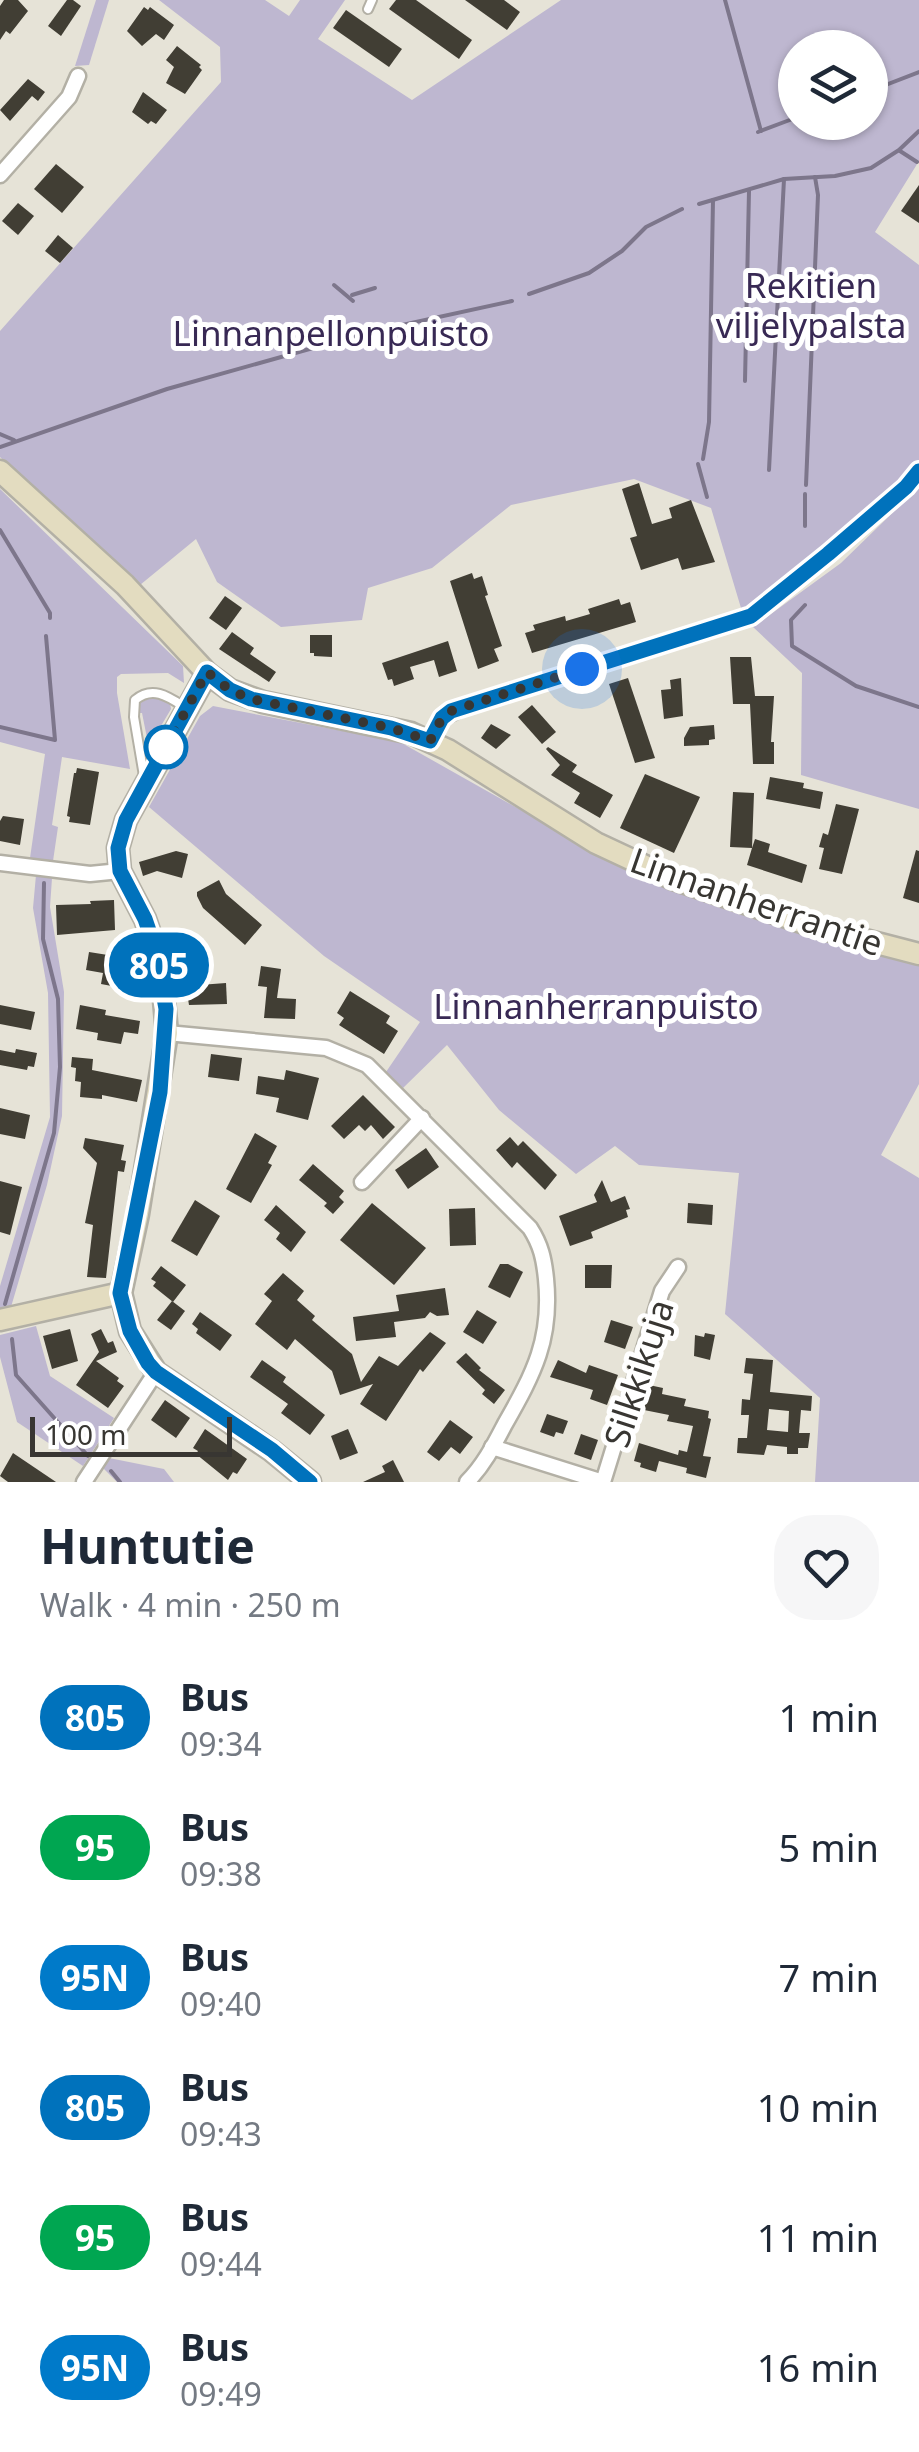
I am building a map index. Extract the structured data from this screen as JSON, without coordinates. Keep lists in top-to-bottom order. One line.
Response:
{"streets":{"street":["Linnanherrantie","Silkkikuja"]},"parks":["Rekitien viljelypalsta","Linnanpellonpuisto","Linnanherranpuisto"],"lines":["bus line 805"],"scale_bar":"100 m","page":{"on_map":"805","scale":"100 m","heading":["Huntutie","Walk · 4 min · 250 m"],"list":[{"mark":"805","name":"Bus","note":"09:34","value":"1 min"},{"mark":"95","name":"Bus","note":"09:38","value":"5 min"},{"mark":"95N","name":"Bus","note":"09:40","value":"7 min"},{"mark":"805","name":"Bus","note":"09:43","value":"10 min"},{"mark":"95","name":"Bus","note":"09:44","value":"11 min"},{"mark":"95N","name":"Bus","note":"09:49","value":"16 min"}]}}
